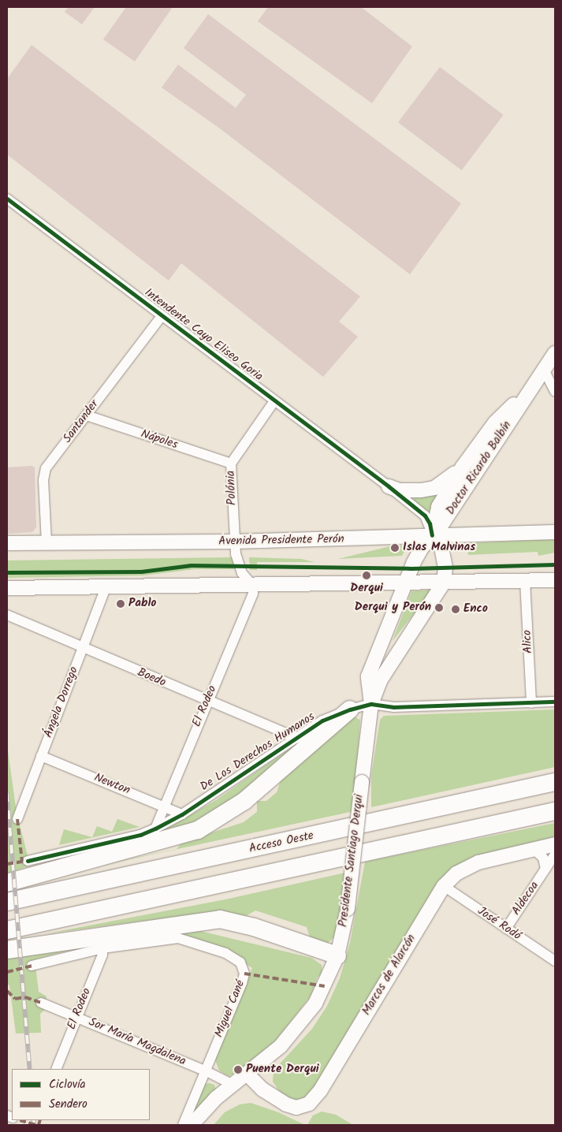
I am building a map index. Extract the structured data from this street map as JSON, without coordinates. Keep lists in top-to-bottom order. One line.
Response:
{"streets":{"highway":["Acceso Oeste"],"main road":["Doctor Ricardo Balbín","Avenida Presidente Perón","Presidente Santiago Derqui","Marcos de Alarcón"],"street":["Intendente Cayo Eliseo Goria","Santander","Nápoles","Polónia","Alico","Boedo","Ángela Dorrego","El Rodeo","De Los Derechos Humanos","Newton","Aldecoa","José Rodó","Miguel Cané","Sor María Magdalena"]},"crossings":[["Intendente Cayo Eliseo Goria","Santander"],["Intendente Cayo Eliseo Goria","Doctor Ricardo Balbín"],["Intendente Cayo Eliseo Goria","Polónia"],["Intendente Cayo Eliseo Goria","Avenida Presidente Perón"],["Santander","Nápoles"],["Santander","Avenida Presidente Perón"],["Nápoles","Polónia"],["Doctor Ricardo Balbín","Avenida Presidente Perón"],["Doctor Ricardo Balbín","Presidente Santiago Derqui"],["Polónia","Avenida Presidente Perón"],["Polónia","El Rodeo"],["Alico","De Los Derechos Humanos"],["Boedo","Ángela Dorrego"],["Boedo","El Rodeo"],["Boedo","De Los Derechos Humanos"],["Ángela Dorrego","Newton"],["El Rodeo","De Los Derechos Humanos"],["El Rodeo","Newton"],["El Rodeo","Miguel Cané"],["El Rodeo","Sor María Magdalena"],["De Los Derechos Humanos","Newton"],["De Los Derechos Humanos","Presidente Santiago Derqui"],["Presidente Santiago Derqui","Marcos de Alarcón"],["Presidente Santiago Derqui","Sor María Magdalena"],["Aldecoa","José Rodó"],["Aldecoa","Marcos de Alarcón"],["José Rodó","Marcos de Alarcón"],["Miguel Cané","Sor María Magdalena"]],"places":["Islas Malvinas","Derqui","Pablo","Derqui y Perón","Enco","Puente Derqui"],"legend":["Ciclovía","Sendero"]}
